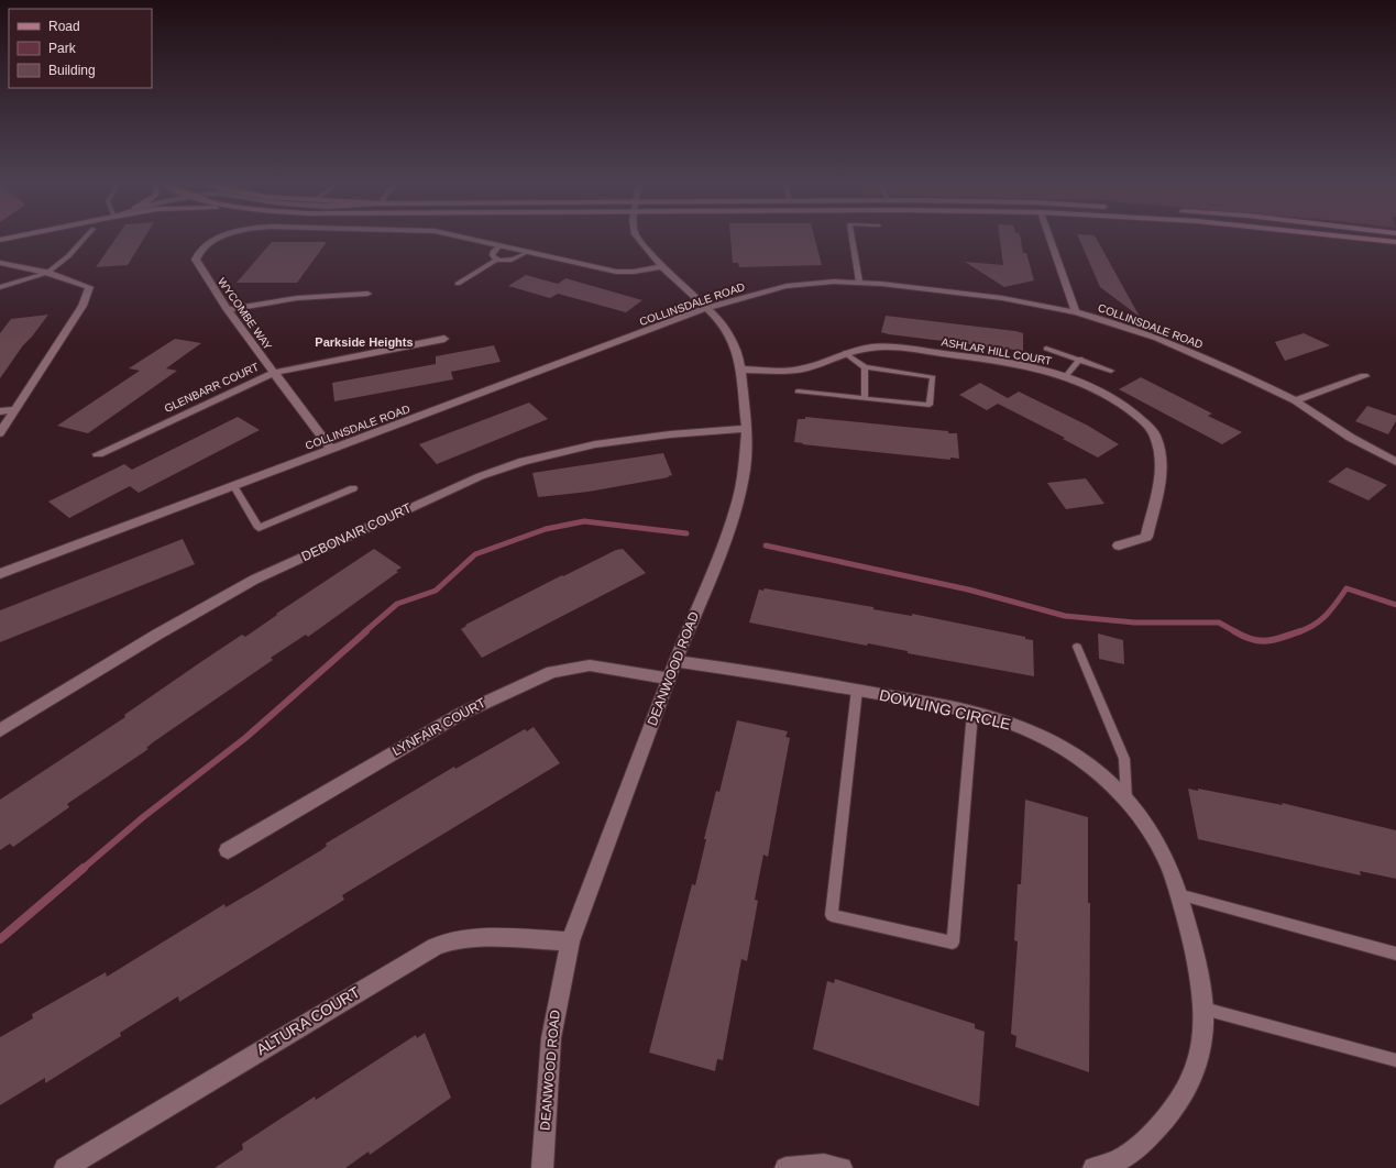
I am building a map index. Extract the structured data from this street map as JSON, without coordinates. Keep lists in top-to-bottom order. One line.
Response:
{"streets":{"street":["COLLINSDALE ROAD","WYCOMBE WAY","ASHLAR HILL COURT","GLENBARR COURT","DEBONAIR COURT","DEANWOOD ROAD","DOWLING CIRCLE","LYNFAIR COURT","ALTURA COURT"]},"crossings":[["COLLINSDALE ROAD","WYCOMBE WAY"],["COLLINSDALE ROAD","DEANWOOD ROAD"],["WYCOMBE WAY","GLENBARR COURT"],["WYCOMBE WAY","DEANWOOD ROAD"],["ASHLAR HILL COURT","DEANWOOD ROAD"],["DEBONAIR COURT","DEANWOOD ROAD"],["DEANWOOD ROAD","DOWLING CIRCLE"],["DEANWOOD ROAD","LYNFAIR COURT"],["DEANWOOD ROAD","ALTURA COURT"]],"districts":["Parkside Heights"],"legend":["Road","Park","Building"]}
